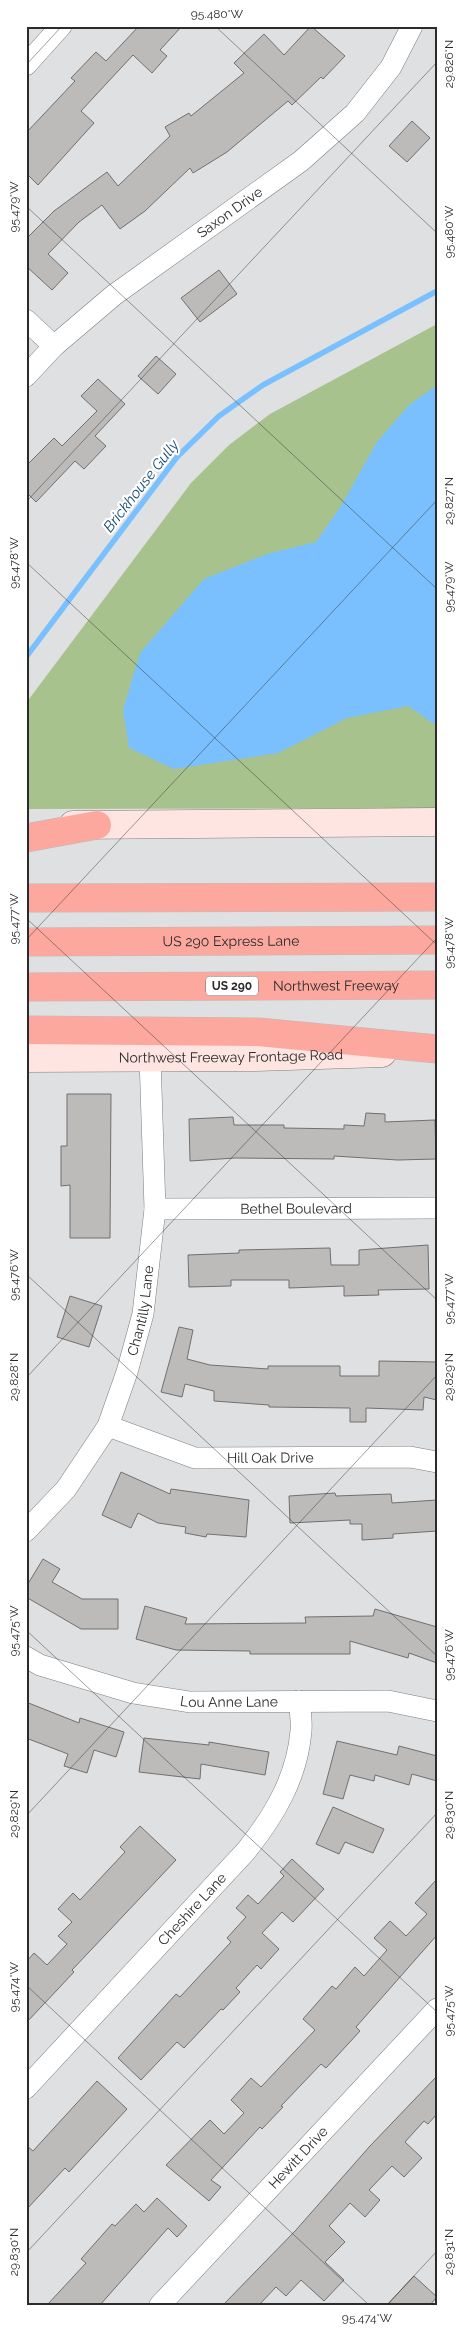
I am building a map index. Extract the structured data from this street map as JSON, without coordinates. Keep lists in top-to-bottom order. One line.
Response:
{"streets":{"highway":["US 290 Express Lane","US 290","Northwest Freeway"],"main road":["Northwest Freeway Frontage Road"],"street":["Saxon Drive","Bethel Boulevard","Chantilly Lane","Hill Oak Drive","Lou Anne Lane","Cheshire Lane","Hewitt Drive"]},"crossings":[["Northwest Freeway Frontage Road","Chantilly Lane"],["Bethel Boulevard","Chantilly Lane"],["Chantilly Lane","Hill Oak Drive"],["Lou Anne Lane","Cheshire Lane"]],"water":["Brickhouse Gully"],"coordinates":["95.480°W","29.826°N","95.479°W","29.827°N","95.478°W","95.477°W","95.476°W","29.828°N","29.829°N","95.475°W","29.830°N","95.474°W","29.831°N"]}
